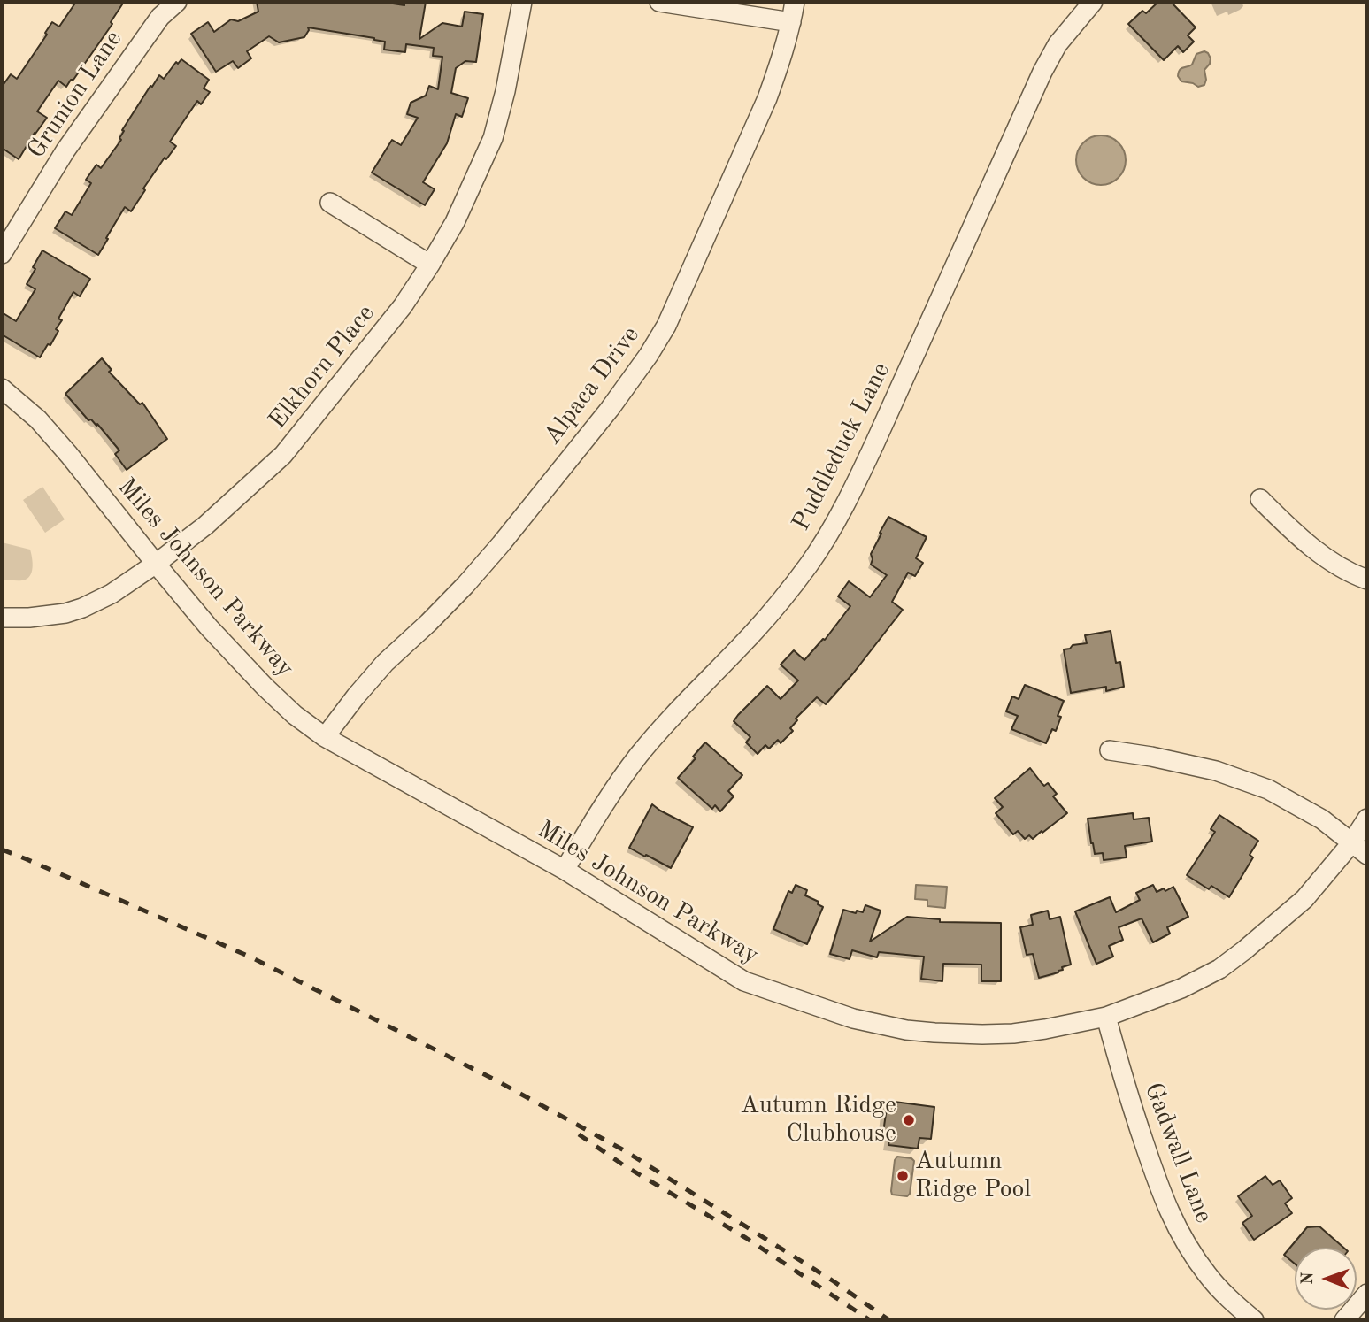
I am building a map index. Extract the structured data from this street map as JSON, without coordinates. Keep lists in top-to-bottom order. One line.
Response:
{"streets":{"street":["Grunion Lane","Elkhorn Place","Alpaca Drive","Puddleduck Lane","Miles Johnson Parkway","Gadwall Lane"]},"crossings":[["Elkhorn Place","Miles Johnson Parkway"],["Alpaca Drive","Miles Johnson Parkway"],["Puddleduck Lane","Miles Johnson Parkway"],["Miles Johnson Parkway","Gadwall Lane"]],"places":["Autumn Ridge Clubhouse","Autumn Ridge Pool"],"north":"left"}
